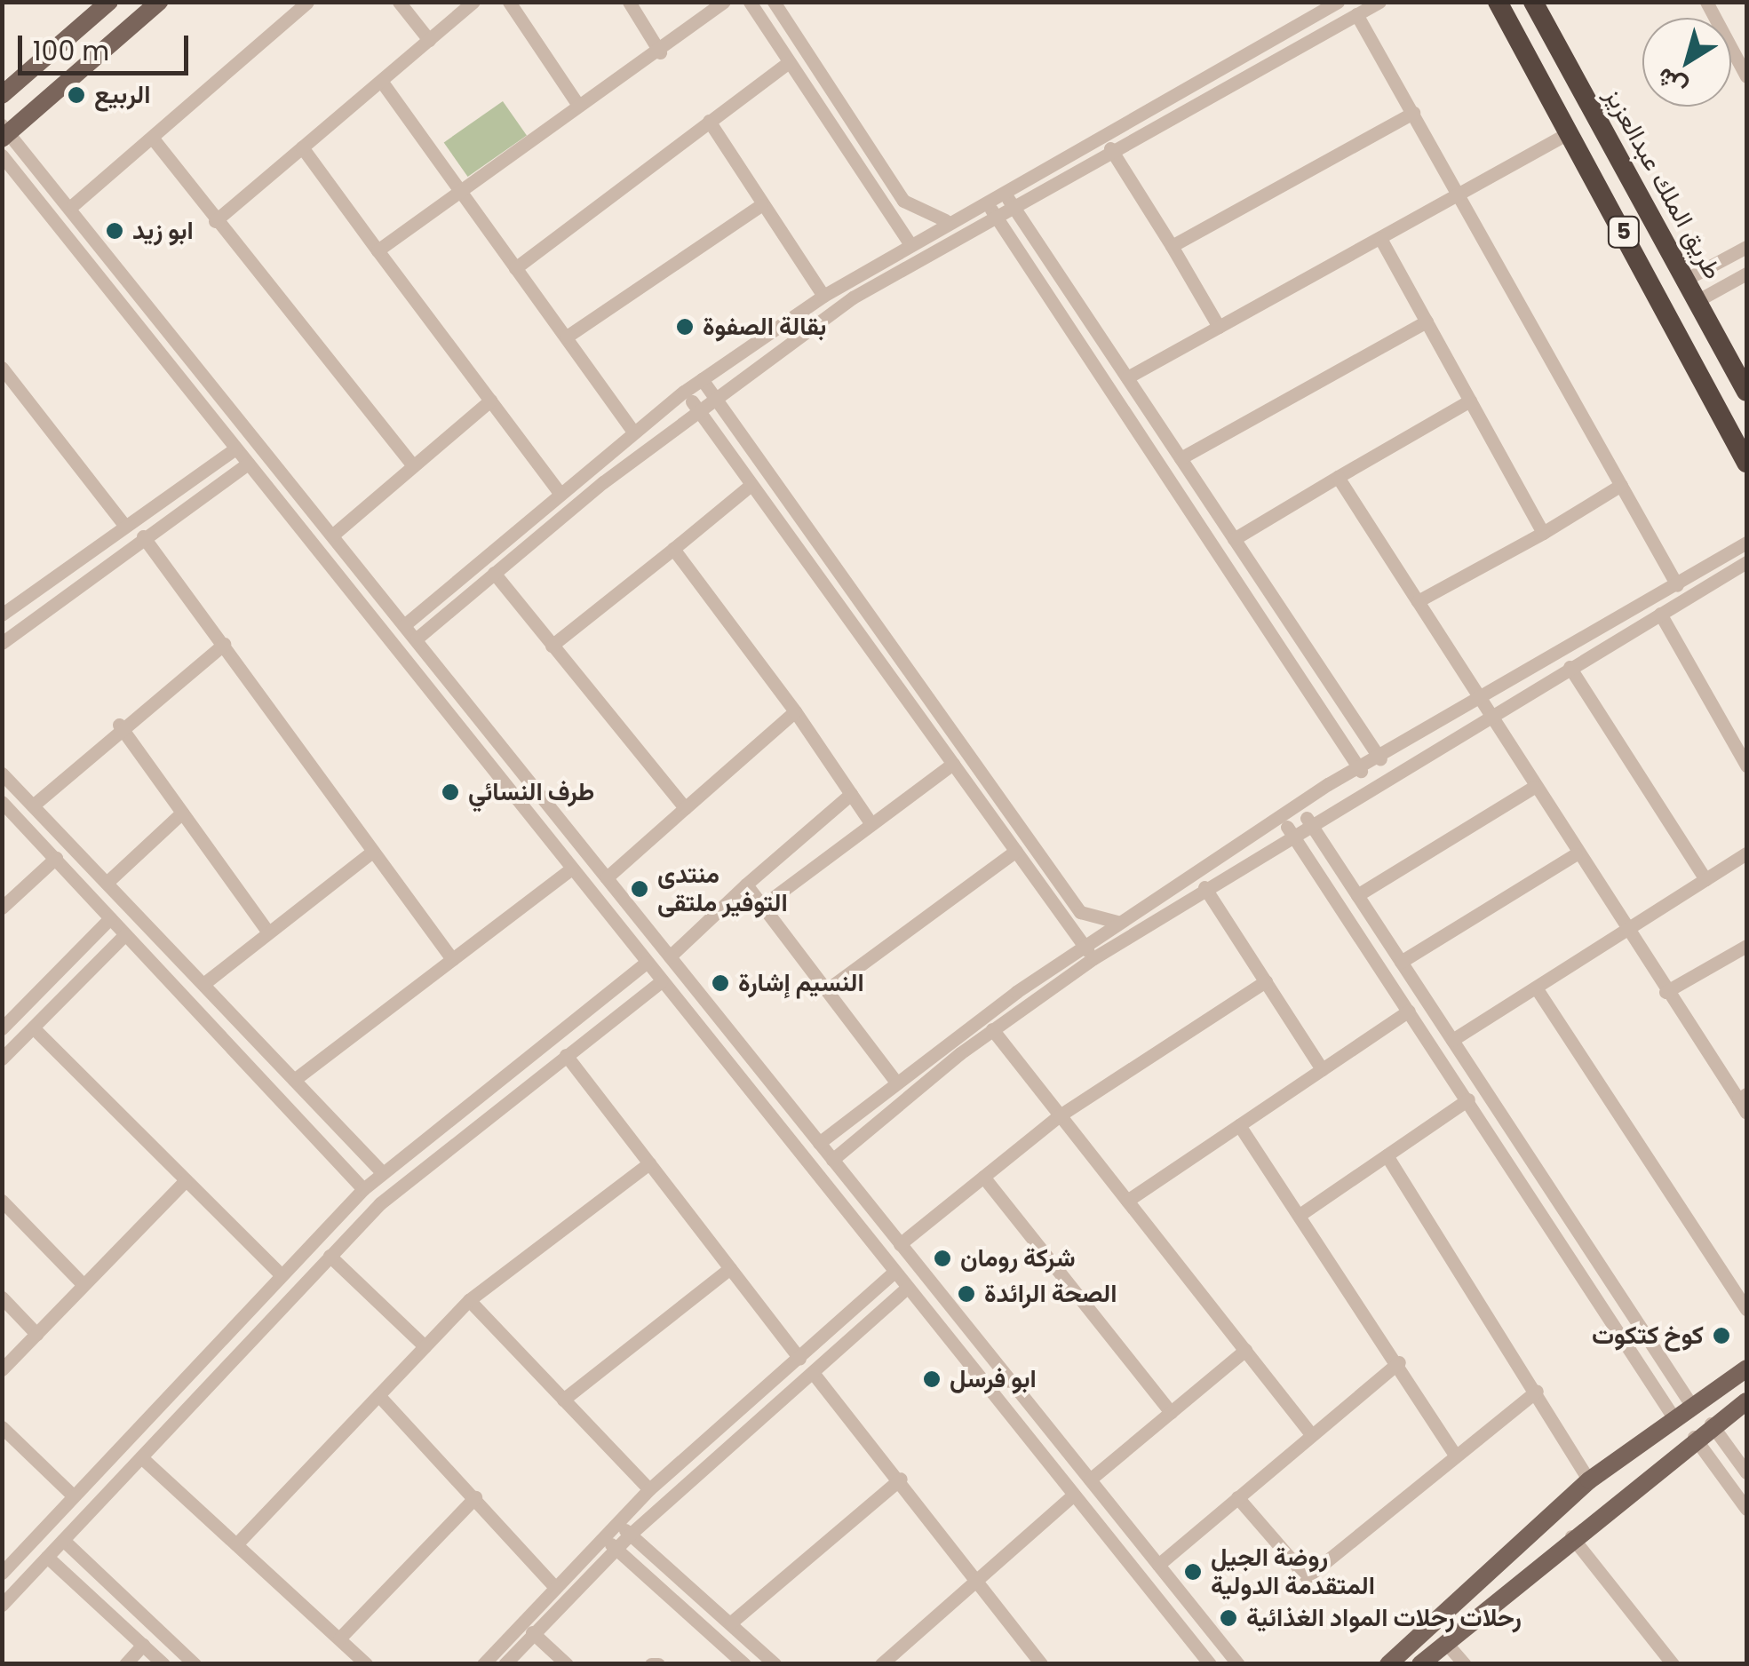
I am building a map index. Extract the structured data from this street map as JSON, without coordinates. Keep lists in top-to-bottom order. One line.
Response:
{"streets":{"highway":["طريق الملك عبدالعزيز","5"]},"places":["الربيع","ابو زيد","بقالة الصفوة","طرف النسائي","منتدى التوفير ملتقى","النسيم إشارة","شركة رومان","الصحة الرائدة","كوخ كتكوت","ابو فرسل","روضة الجيل المتقدمة الدولية","رحلات رحلات المواد الغذائية"],"scale_bar":"100 m","north":"bottom left"}
